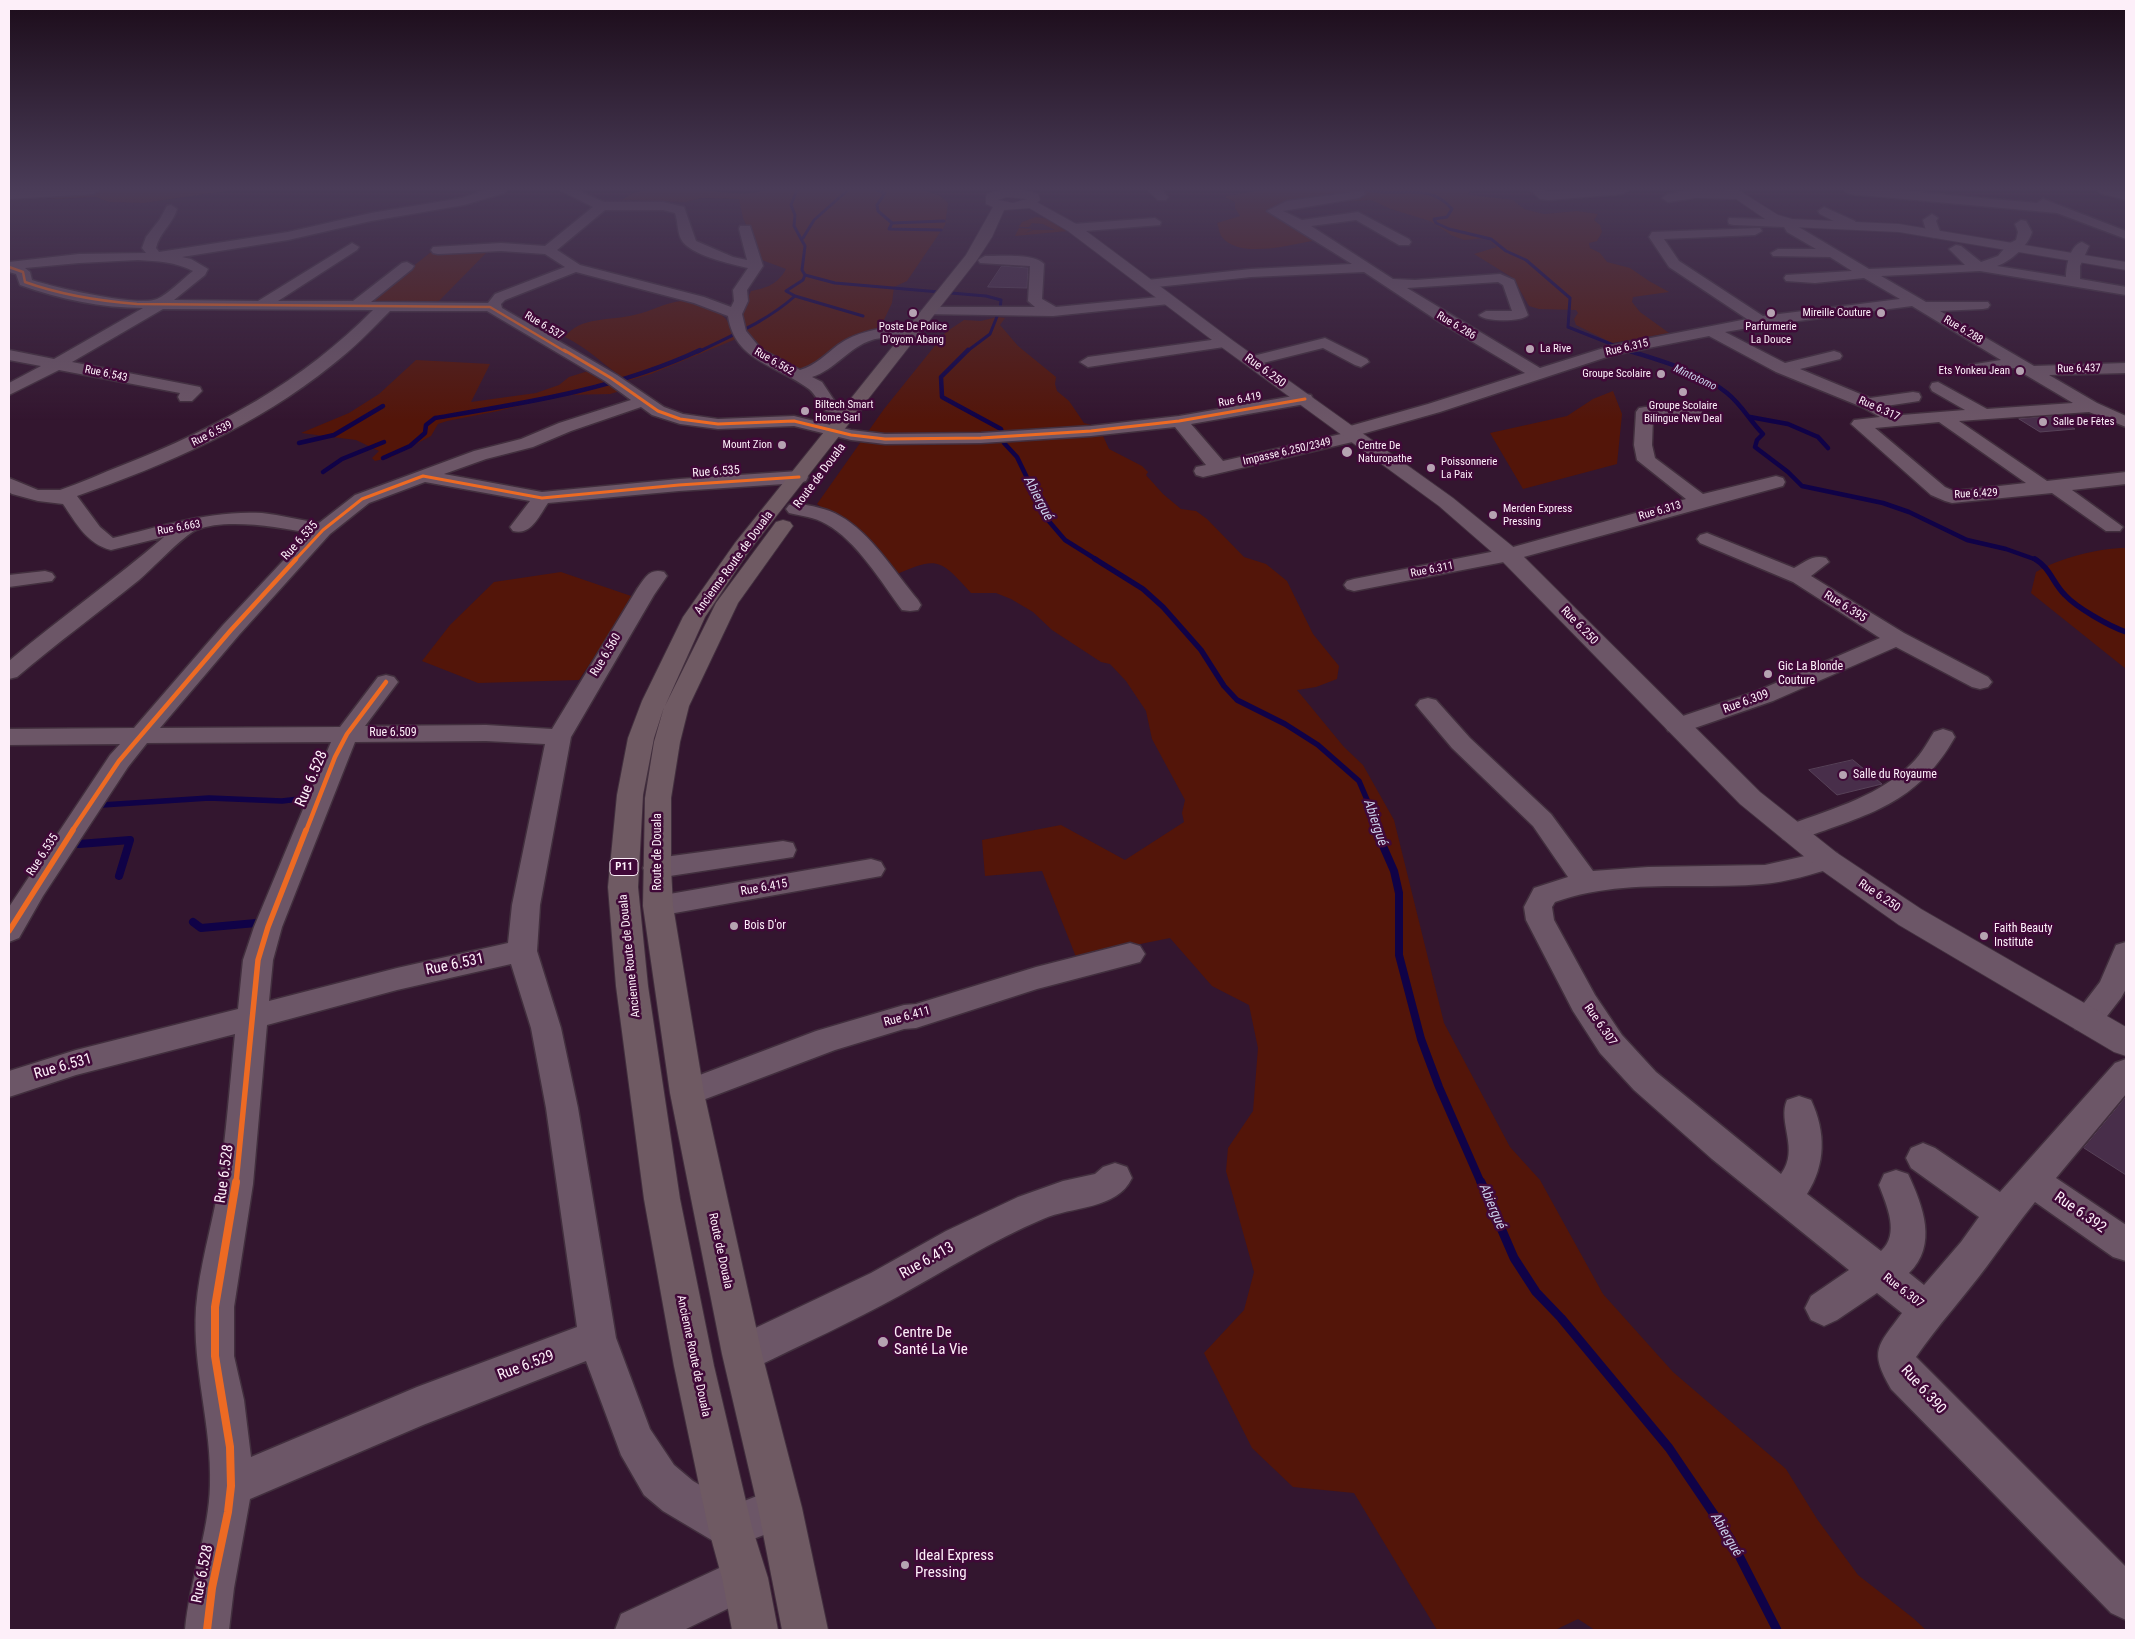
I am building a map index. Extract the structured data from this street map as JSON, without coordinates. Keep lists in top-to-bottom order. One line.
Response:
{"streets":{"main road":["Rue 6.250","Route de Douala","Ancienne Route de Douala","P11"],"street":["Rue 6.537","Rue 6.286","Rue 6.288","Rue 6.315","Rue 6.562","Rue 6.437","Rue 6.543","Rue 6.419","Rue 6.317","Rue 6.539","Impasse 6.250/2349","Rue 6.535","Rue 6.429","Rue 6.313","Rue 6.663","Rue 6.311","Rue 6.395","Rue 6.560","Rue 6.309","Rue 6.509","Rue 6.528","Rue 6.415","Rue 6.531","Rue 6.411","Rue 6.307","Rue 6.392","Rue 6.413","Rue 6.529","Rue 6.390"]},"crossings":[["Rue 6.537","Rue 6.562"],["Rue 6.537","Rue 6.419"],["Rue 6.537","Route de Douala"],["Rue 6.537","Ancienne Route de Douala"],["Rue 6.286","Rue 6.315"],["Rue 6.288","Rue 6.315"],["Rue 6.288","Rue 6.437"],["Rue 6.288","Rue 6.317"],["Rue 6.315","Rue 6.250"],["Rue 6.315","Rue 6.317"],["Rue 6.315","Impasse 6.250/2349"],["Rue 6.562","Route de Douala"],["Rue 6.562","Ancienne Route de Douala"],["Rue 6.250","Rue 6.419"],["Rue 6.250","Impasse 6.250/2349"],["Rue 6.250","Rue 6.313"],["Rue 6.250","Rue 6.311"],["Rue 6.250","Rue 6.309"],["Rue 6.250","Rue 6.307"],["Rue 6.419","Impasse 6.250/2349"],["Rue 6.317","Rue 6.429"],["Rue 6.539","Rue 6.663"],["Rue 6.535","Rue 6.663"],["Rue 6.535","Ancienne Route de Douala"],["Rue 6.535","Rue 6.509"],["Route de Douala","Ancienne Route de Douala"],["Route de Douala","P11"],["Route de Douala","Rue 6.415"],["Route de Douala","Rue 6.411"],["Route de Douala","Rue 6.413"],["Rue 6.313","Rue 6.311"],["Rue 6.395","Rue 6.309"],["Rue 6.560","Rue 6.509"],["Rue 6.509","Rue 6.528"],["Rue 6.528","Rue 6.531"],["Rue 6.528","Rue 6.529"],["Rue 6.307","Rue 6.390"],["Rue 6.392","Rue 6.390"]],"water":["Mintotomo","Abiergué"],"places":["Poste De Police D'oyom Abang","Parfurmerie La Douce","Mireille Couture","La Rive","Ets Yonkeu Jean","Groupe Scolaire","Groupe Scolaire Bilingue New Deal","Biltech Smart Home Sarl","Salle De Fêtes","Mount Zion","Centre De Naturopathe","Poissonnerie La Paix","Merden Express Pressing","Gic La Blonde Couture","Salle du Royaume","Bois D'or","Faith Beauty Institute","Centre De Santé La Vie","Ideal Express Pressing"]}
